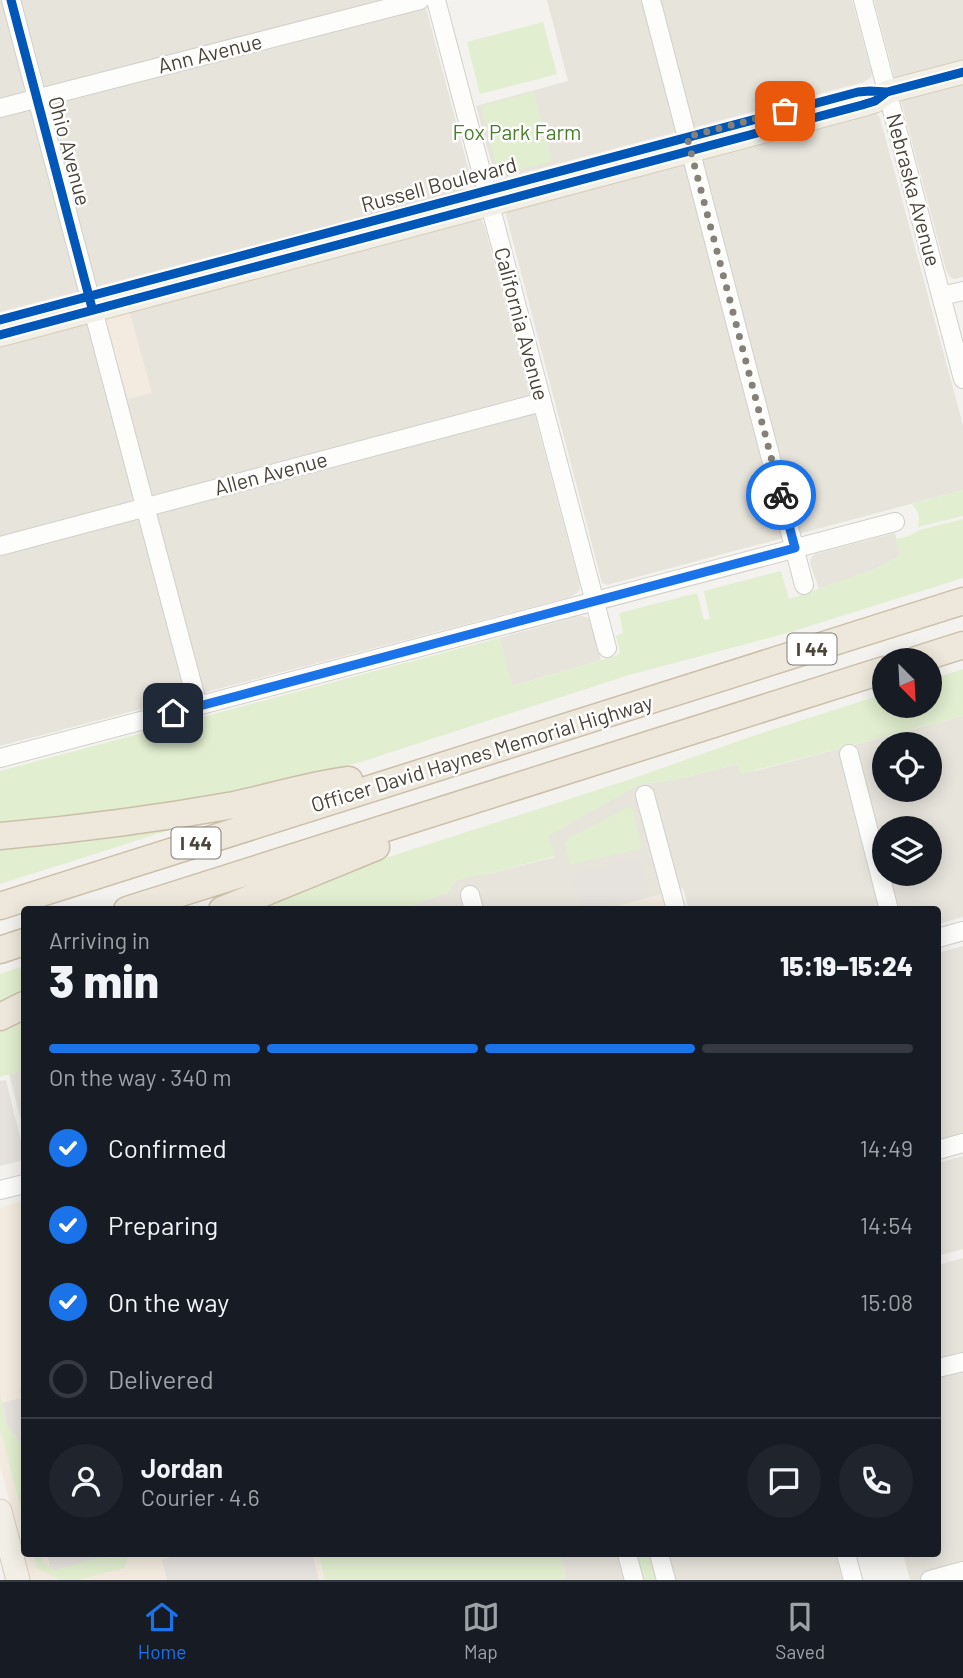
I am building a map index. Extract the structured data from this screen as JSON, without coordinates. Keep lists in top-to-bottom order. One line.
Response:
{"streets":{"highway":["I 44","Officer David Haynes Memorial Highway"],"main road":["Russell Boulevard"],"street":["Ann Avenue","Ohio Avenue","Nebraska Avenue","California Avenue","Allen Avenue"]},"crossings":[["Ann Avenue","Ohio Avenue"],["Ohio Avenue","Russell Boulevard"],["Ohio Avenue","Allen Avenue"],["Russell Boulevard","Nebraska Avenue"],["Russell Boulevard","California Avenue"],["California Avenue","Allen Avenue"]],"parks":["Fox Park Farm"],"north":"bottom right","page":{"heading":["3 min","Arriving in","15:19–15:24"],"panel":["Jordan","Courier · 4.6"],"bar":"On the way · 340 m","list":[["Confirmed","14:49"],["Preparing","14:54"],["On the way","15:08"],"Delivered"],"tabs":["Home","Map","Saved"]}}
